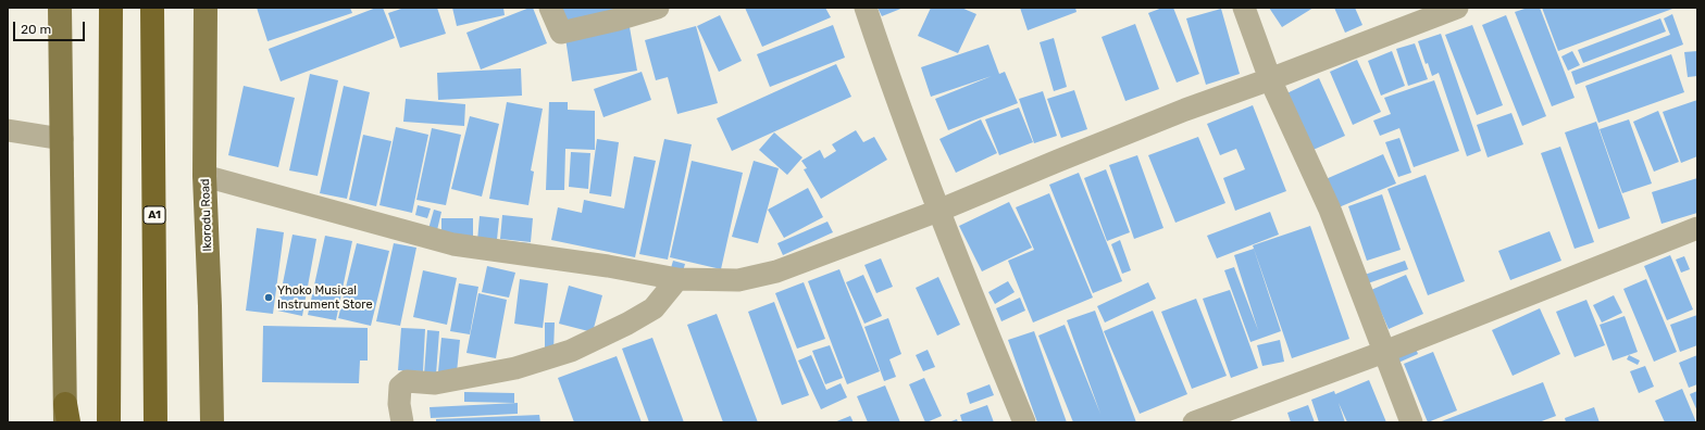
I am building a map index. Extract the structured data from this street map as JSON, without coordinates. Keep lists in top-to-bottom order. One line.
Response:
{"streets":{"highway":["A1"],"main road":["Ikorodu Road"]},"places":["Yhoko Musical Instrument Store"],"scale_bar":"20 m"}
